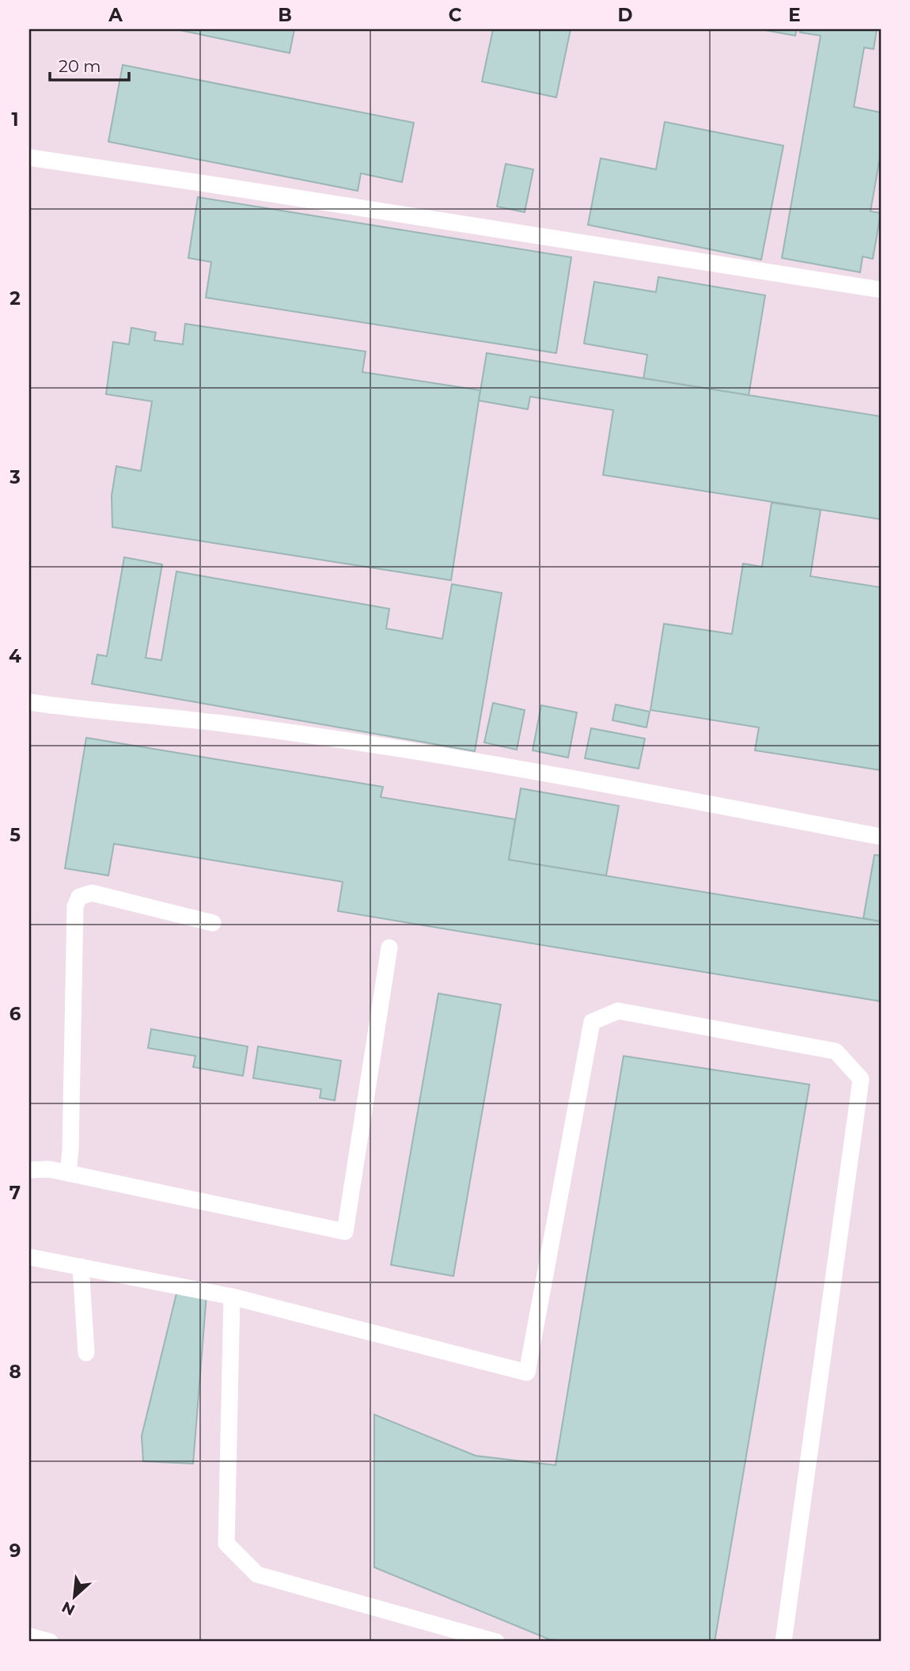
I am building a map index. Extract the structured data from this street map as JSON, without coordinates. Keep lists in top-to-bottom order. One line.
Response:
{"scale_bar":"20 m","north":"bottom left","grid":{"columns":["A","B","C","D","E"],"rows":["1","2","3","4","5","6","7","8","9"]}}
